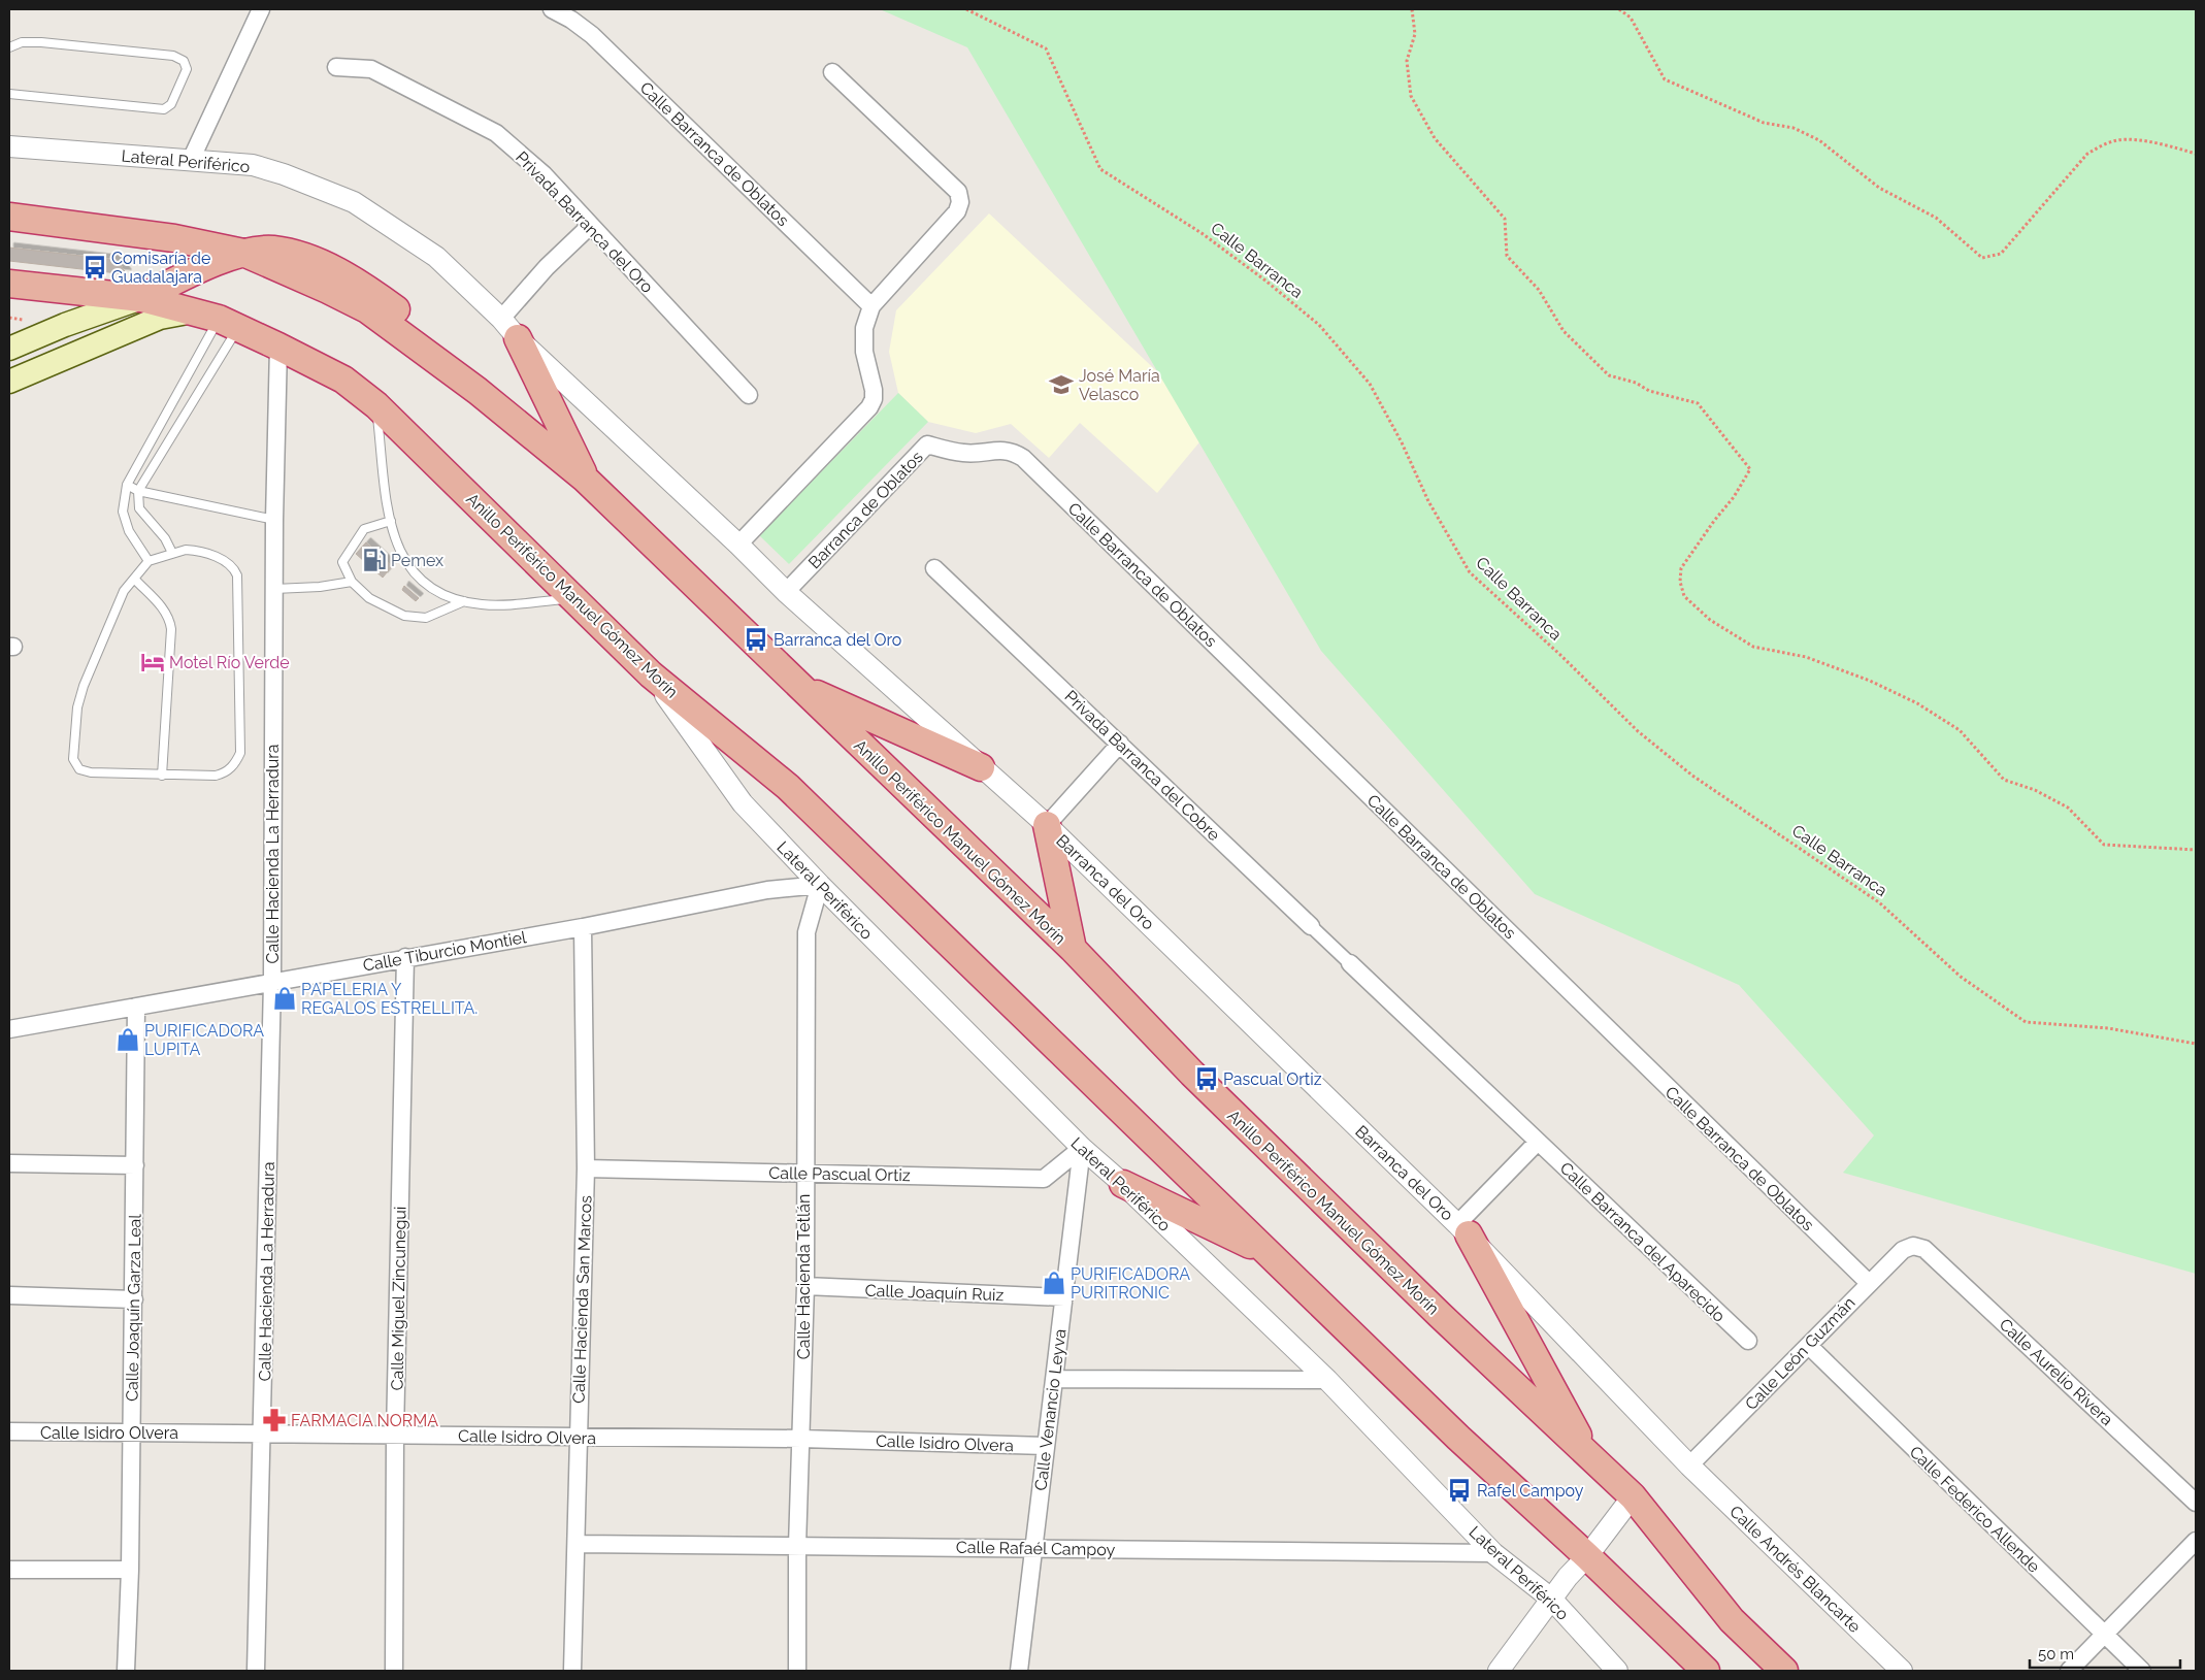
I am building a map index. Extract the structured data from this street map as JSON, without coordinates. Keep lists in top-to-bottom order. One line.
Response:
{"streets":{"highway":["Anillo Periférico Manuel Gómez Morín"],"street":["Calle Barranca de Oblatos","Lateral Periférico","Privada Barranca del Oro","Barranca de Oblatos","Privada Barranca del Cobre","Calle Hacienda La Herradura","Barranca del Oro","Calle Tiburcio Montiel","Calle Pascual Ortiz","Calle Barranca del Aparecido","Calle Hacienda Tetlán","Calle Joaquín Ruiz","Calle Miguel Zincunegui","Calle Hacienda San Marcos","Calle Joaquín Garza Leal","Calle León Guzmán","Calle Aurelio Rivera","Calle Venancio Leyva","Calle Isidro Olvera","Calle Federico Allende","Calle Rafaél Campoy","Calle Andrés Blancarte"],"path":["Calle Barranca"]},"crossings":[["Calle Barranca de Oblatos","Barranca de Oblatos"],["Calle Barranca de Oblatos","Calle León Guzmán"],["Lateral Periférico","Anillo Periférico Manuel Gómez Morín"],["Lateral Periférico","Barranca del Oro"],["Lateral Periférico","Calle Tiburcio Montiel"],["Lateral Periférico","Calle Pascual Ortiz"],["Lateral Periférico","Calle Hacienda Tetlán"],["Lateral Periférico","Calle Venancio Leyva"],["Lateral Periférico","Calle Rafaél Campoy"],["Barranca de Oblatos","Barranca del Oro"],["Anillo Periférico Manuel Gómez Morín","Calle Hacienda La Herradura"],["Privada Barranca del Cobre","Calle Barranca del Aparecido"],["Calle Hacienda La Herradura","Calle Tiburcio Montiel"],["Calle Hacienda La Herradura","Calle Isidro Olvera"],["Barranca del Oro","Calle León Guzmán"],["Barranca del Oro","Calle Andrés Blancarte"],["Calle Tiburcio Montiel","Calle Hacienda Tetlán"],["Calle Tiburcio Montiel","Calle Miguel Zincunegui"],["Calle Tiburcio Montiel","Calle Hacienda San Marcos"],["Calle Tiburcio Montiel","Calle Joaquín Garza Leal"],["Calle Pascual Ortiz","Calle Hacienda Tetlán"],["Calle Pascual Ortiz","Calle Hacienda San Marcos"],["Calle Pascual Ortiz","Calle Venancio Leyva"],["Calle Hacienda Tetlán","Calle Joaquín Ruiz"],["Calle Hacienda Tetlán","Calle Isidro Olvera"],["Calle Hacienda Tetlán","Calle Rafaél Campoy"],["Calle Joaquín Ruiz","Calle Venancio Leyva"],["Calle Miguel Zincunegui","Calle Isidro Olvera"],["Calle Hacienda San Marcos","Calle Isidro Olvera"],["Calle Hacienda San Marcos","Calle Rafaél Campoy"],["Calle Joaquín Garza Leal","Calle Isidro Olvera"],["Calle León Guzmán","Calle Aurelio Rivera"],["Calle León Guzmán","Calle Federico Allende"],["Calle León Guzmán","Calle Andrés Blancarte"],["Calle Venancio Leyva","Calle Isidro Olvera"],["Calle Venancio Leyva","Calle Rafaél Campoy"]],"places":{"bus stop":["Comisaría de Guadalajara","Barranca del Oro","Pascual Ortiz","Rafel Campoy"],"school or university":["José María Velasco"],"fuel station":["Pemex"],"hotel":["Motel Río Verde"],"shop":["PAPELERIA Y REGALOS ESTRELLITA.","PURIFICADORA LUPITA","PURIFICADORA PURITRONIC"],"pharmacy":["FARMACIA NORMA"]},"scale_bar":"50 m"}
